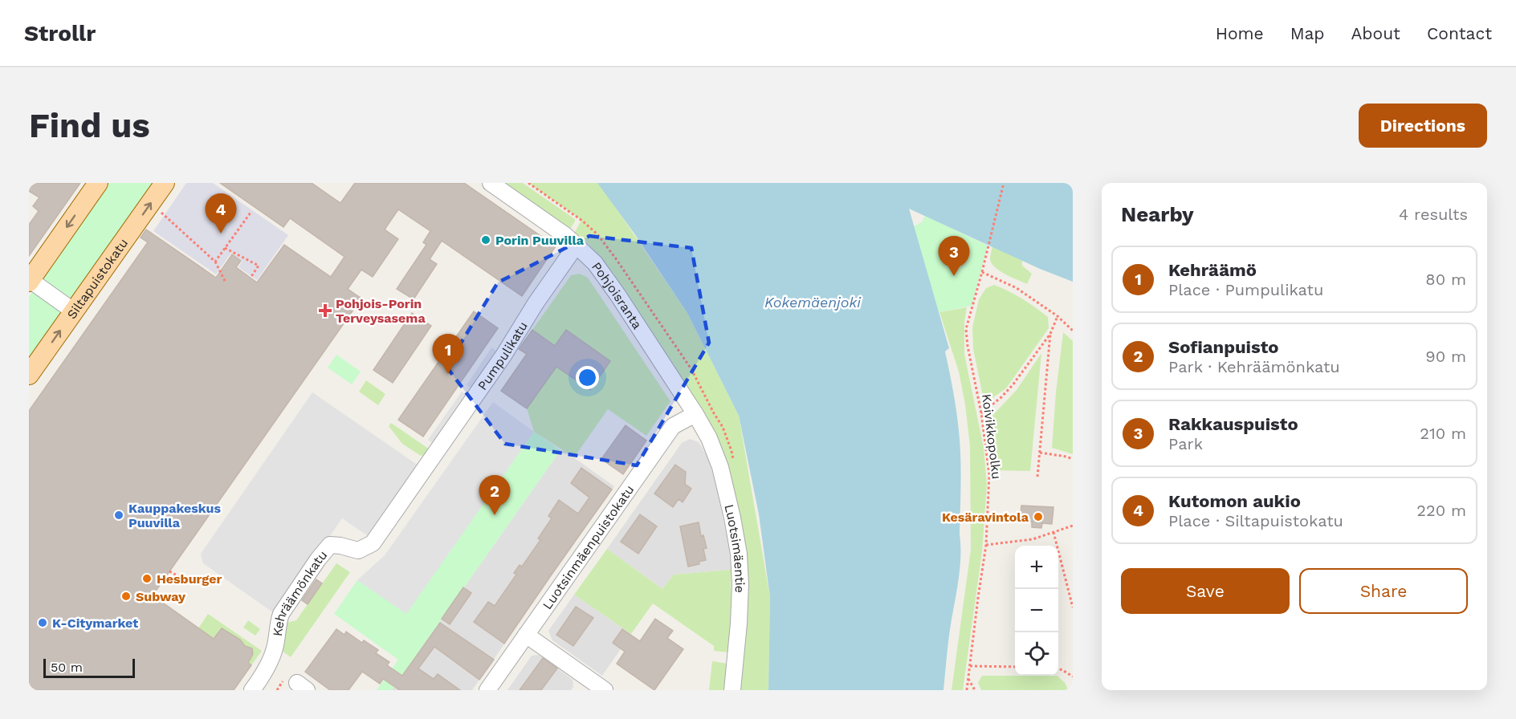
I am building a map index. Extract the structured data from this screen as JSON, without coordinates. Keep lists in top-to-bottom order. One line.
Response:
{"streets":{"main road":["Siltapuistokatu"],"street":["Pohjoisranta","Pumpulikatu","Luotsinmäenpuistokatu","Luotsimäentie","Kehräämönkatu"],"path":["Koivikkopolku"]},"crossings":[["Pohjoisranta","Pumpulikatu"],["Pohjoisranta","Luotsinmäenpuistokatu"],["Pohjoisranta","Luotsimäentie"],["Pumpulikatu","Kehräämönkatu"],["Luotsinmäenpuistokatu","Luotsimäentie"]],"water":["Kokemäenjoki"],"places":{"other":["Porin Puuvilla","Kauppakeskus Puuvilla","Kesäravintola","Hesburger","Subway","K-Citymarket"],"health":["Pohjois-Porin Terveysasema"]},"scale_bar":"50 m","page":{"header":"Strollr","nav":["Home","Map","About","Contact"],"buttons":["Directions",["Save","Share"]],"title":"Find us","heading":["Nearby","4 results"],"pins":["4","3","1","2"],"list":[{"mark":"1","name":"Kehräämö","note":"Place · Pumpulikatu","value":"80 m"},{"mark":"2","name":"Sofianpuisto","note":"Park · Kehräämönkatu","value":"90 m"},{"mark":"3","name":"Rakkauspuisto","note":"Park","value":"210 m"},{"mark":"4","name":"Kutomon aukio","note":"Place · Siltapuistokatu","value":"220 m"}],"map_buttons":["+","−"],"scale":"50 m"}}
